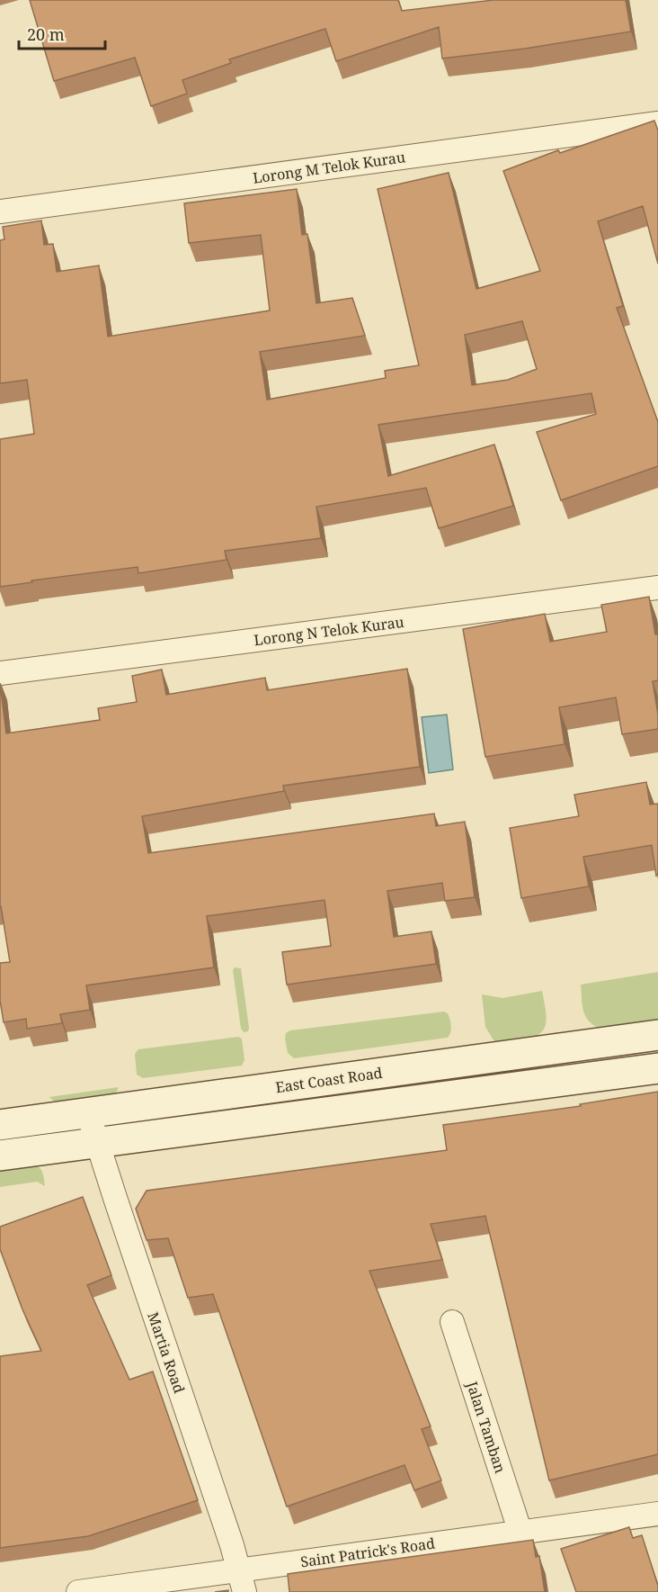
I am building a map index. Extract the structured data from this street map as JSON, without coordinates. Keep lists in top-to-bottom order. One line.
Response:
{"streets":{"main road":["East Coast Road"],"street":["Lorong M Telok Kurau","Lorong N Telok Kurau","Martia Road","Jalan Tamban","Saint Patrick's Road"]},"crossings":[["East Coast Road","Martia Road"],["Martia Road","Saint Patrick's Road"],["Jalan Tamban","Saint Patrick's Road"]],"scale_bar":"20 m"}
